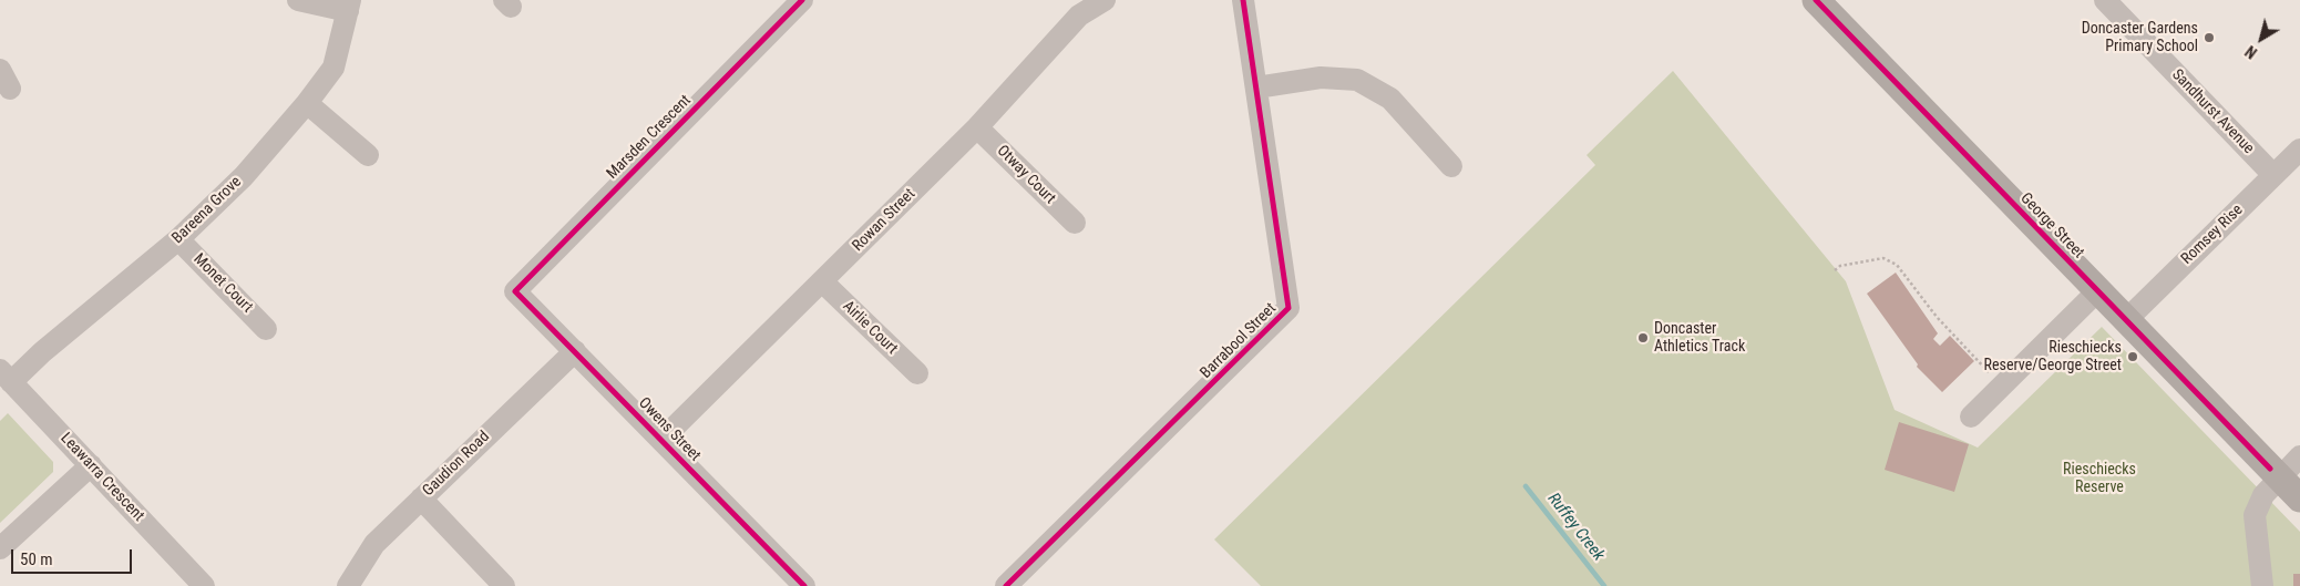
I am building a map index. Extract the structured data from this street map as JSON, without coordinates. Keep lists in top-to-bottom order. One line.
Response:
{"streets":{"main road":["George Street"],"street":["Sandhurst Avenue","Marsden Crescent","Otway Court","Bareena Grove","Rowan Street","Romsey Rise","Monet Court","Airlie Court","Barrabool Street","Owens Street","Gaudion Road","Leawarra Crescent"]},"crossings":[["Sandhurst Avenue","Romsey Rise"],["Marsden Crescent","Owens Street"],["Otway Court","Rowan Street"],["Bareena Grove","Monet Court"],["Bareena Grove","Leawarra Crescent"],["Rowan Street","Airlie Court"],["Rowan Street","Owens Street"],["George Street","Romsey Rise"],["Owens Street","Gaudion Road"]],"water":["Ruffey Creek"],"parks":["Rieschiecks Reserve"],"places":["Doncaster Gardens Primary School","Doncaster Athletics Track","Rieschiecks Reserve/George Street"],"scale_bar":"50 m","north":"bottom left"}
